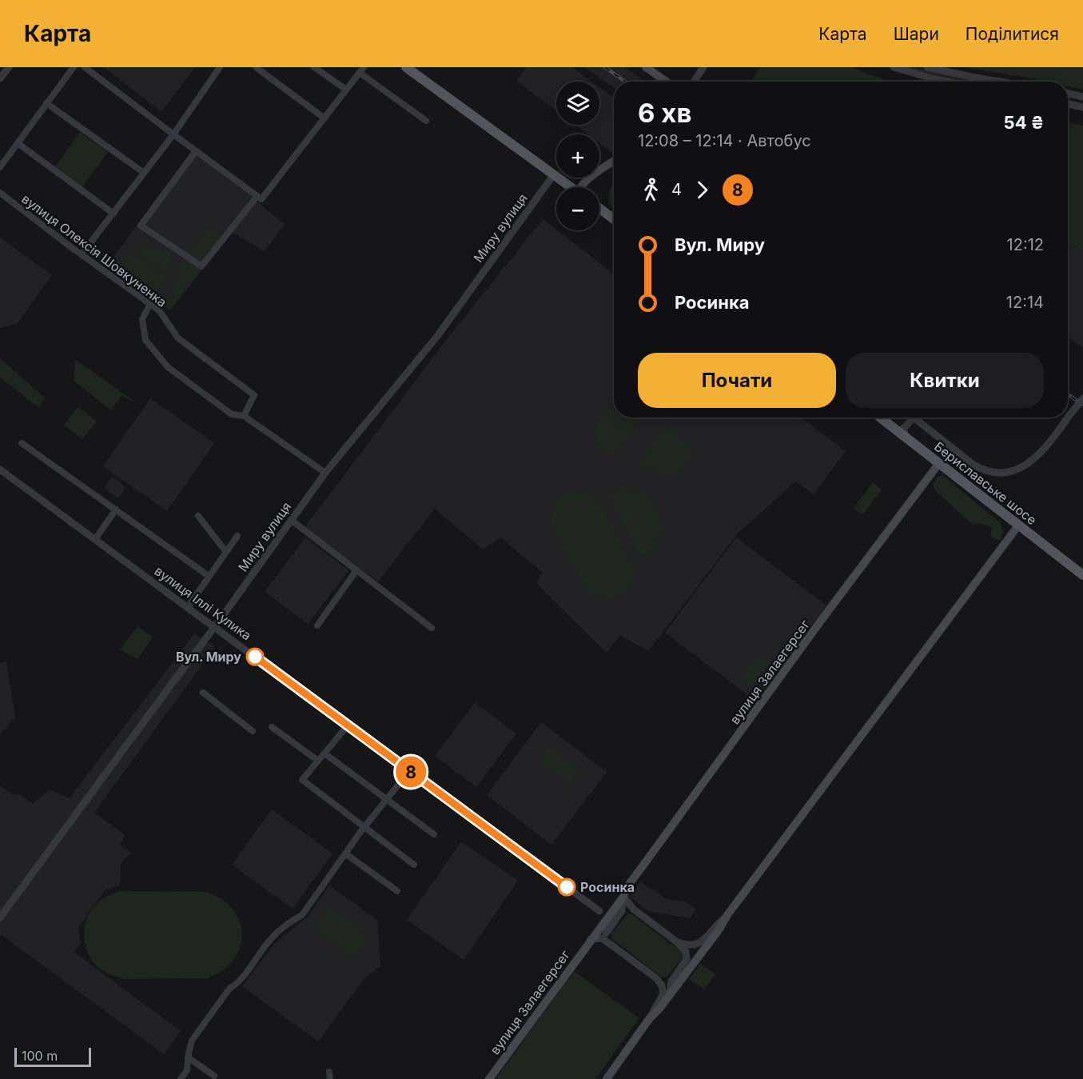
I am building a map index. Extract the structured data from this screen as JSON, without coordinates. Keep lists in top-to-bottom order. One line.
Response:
{"streets":{"main road":["Бериславське шосе","вулиця Залаегерсег"],"street":["Миру вулиця","вулиця Олексія Шовкуненка","вулиця Іллі Кулика"]},"crossings":[["Миру вулиця","вулиця Іллі Кулика"],["Бериславське шосе","вулиця Залаегерсег"]],"places":["Вул. Миру","Росинка"],"lines":["bus line 8"],"scale_bar":"100 m","page":{"header":"Карта","nav":["Карта","Шари","Поділитися"],"on_map":"8","map_buttons":["+","−"],"heading":["6 хв","12:08 – 12:14 · Автобус","54 ₴"],"legs":["4","8"],"list":[{"name":"Вул. Миру","value":"12:12"},{"name":"Росинка","value":"12:14"}],"buttons":["Почати","Квитки"],"scale":"100 m"}}
